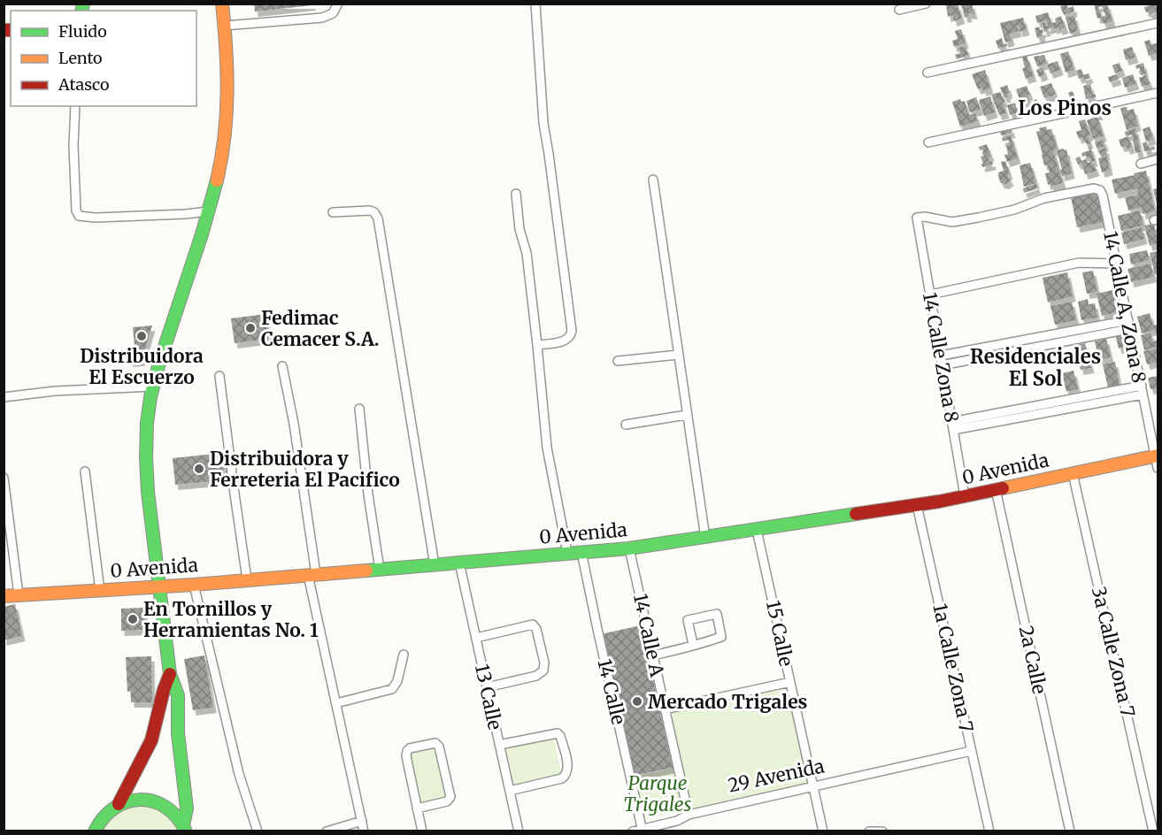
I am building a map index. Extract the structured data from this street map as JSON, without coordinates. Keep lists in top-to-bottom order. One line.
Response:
{"streets":{"main road":["0 Avenida"],"street":["14 Calle A, Zona 8","14 Calle Zona 8","15 Calle","14 Calle A","3a Calle Zona 7","2a Calle","1a Calle Zona 7","14 Calle","13 Calle","29 Avenida"]},"crossings":[["14 Calle A, Zona 8","14 Calle Zona 8"],["14 Calle A, Zona 8","0 Avenida"],["14 Calle Zona 8","0 Avenida"],["0 Avenida","15 Calle"],["0 Avenida","14 Calle A"],["0 Avenida","3a Calle Zona 7"],["0 Avenida","2a Calle"],["0 Avenida","1a Calle Zona 7"],["0 Avenida","14 Calle"],["0 Avenida","13 Calle"],["15 Calle","29 Avenida"],["14 Calle A","29 Avenida"],["1a Calle Zona 7","29 Avenida"],["14 Calle","29 Avenida"]],"districts":["Los Pinos","Residenciales El Sol"],"parks":["Parque Trigales"],"places":["Fedimac Cemacer S.A.","Distribuidora El Escuerzo","Distribuidora y Ferreteria El Pacifico","En Tornillos y Herramientas No. 1","Mercado Trigales"],"legend":["Fluido","Lento","Atasco"]}
